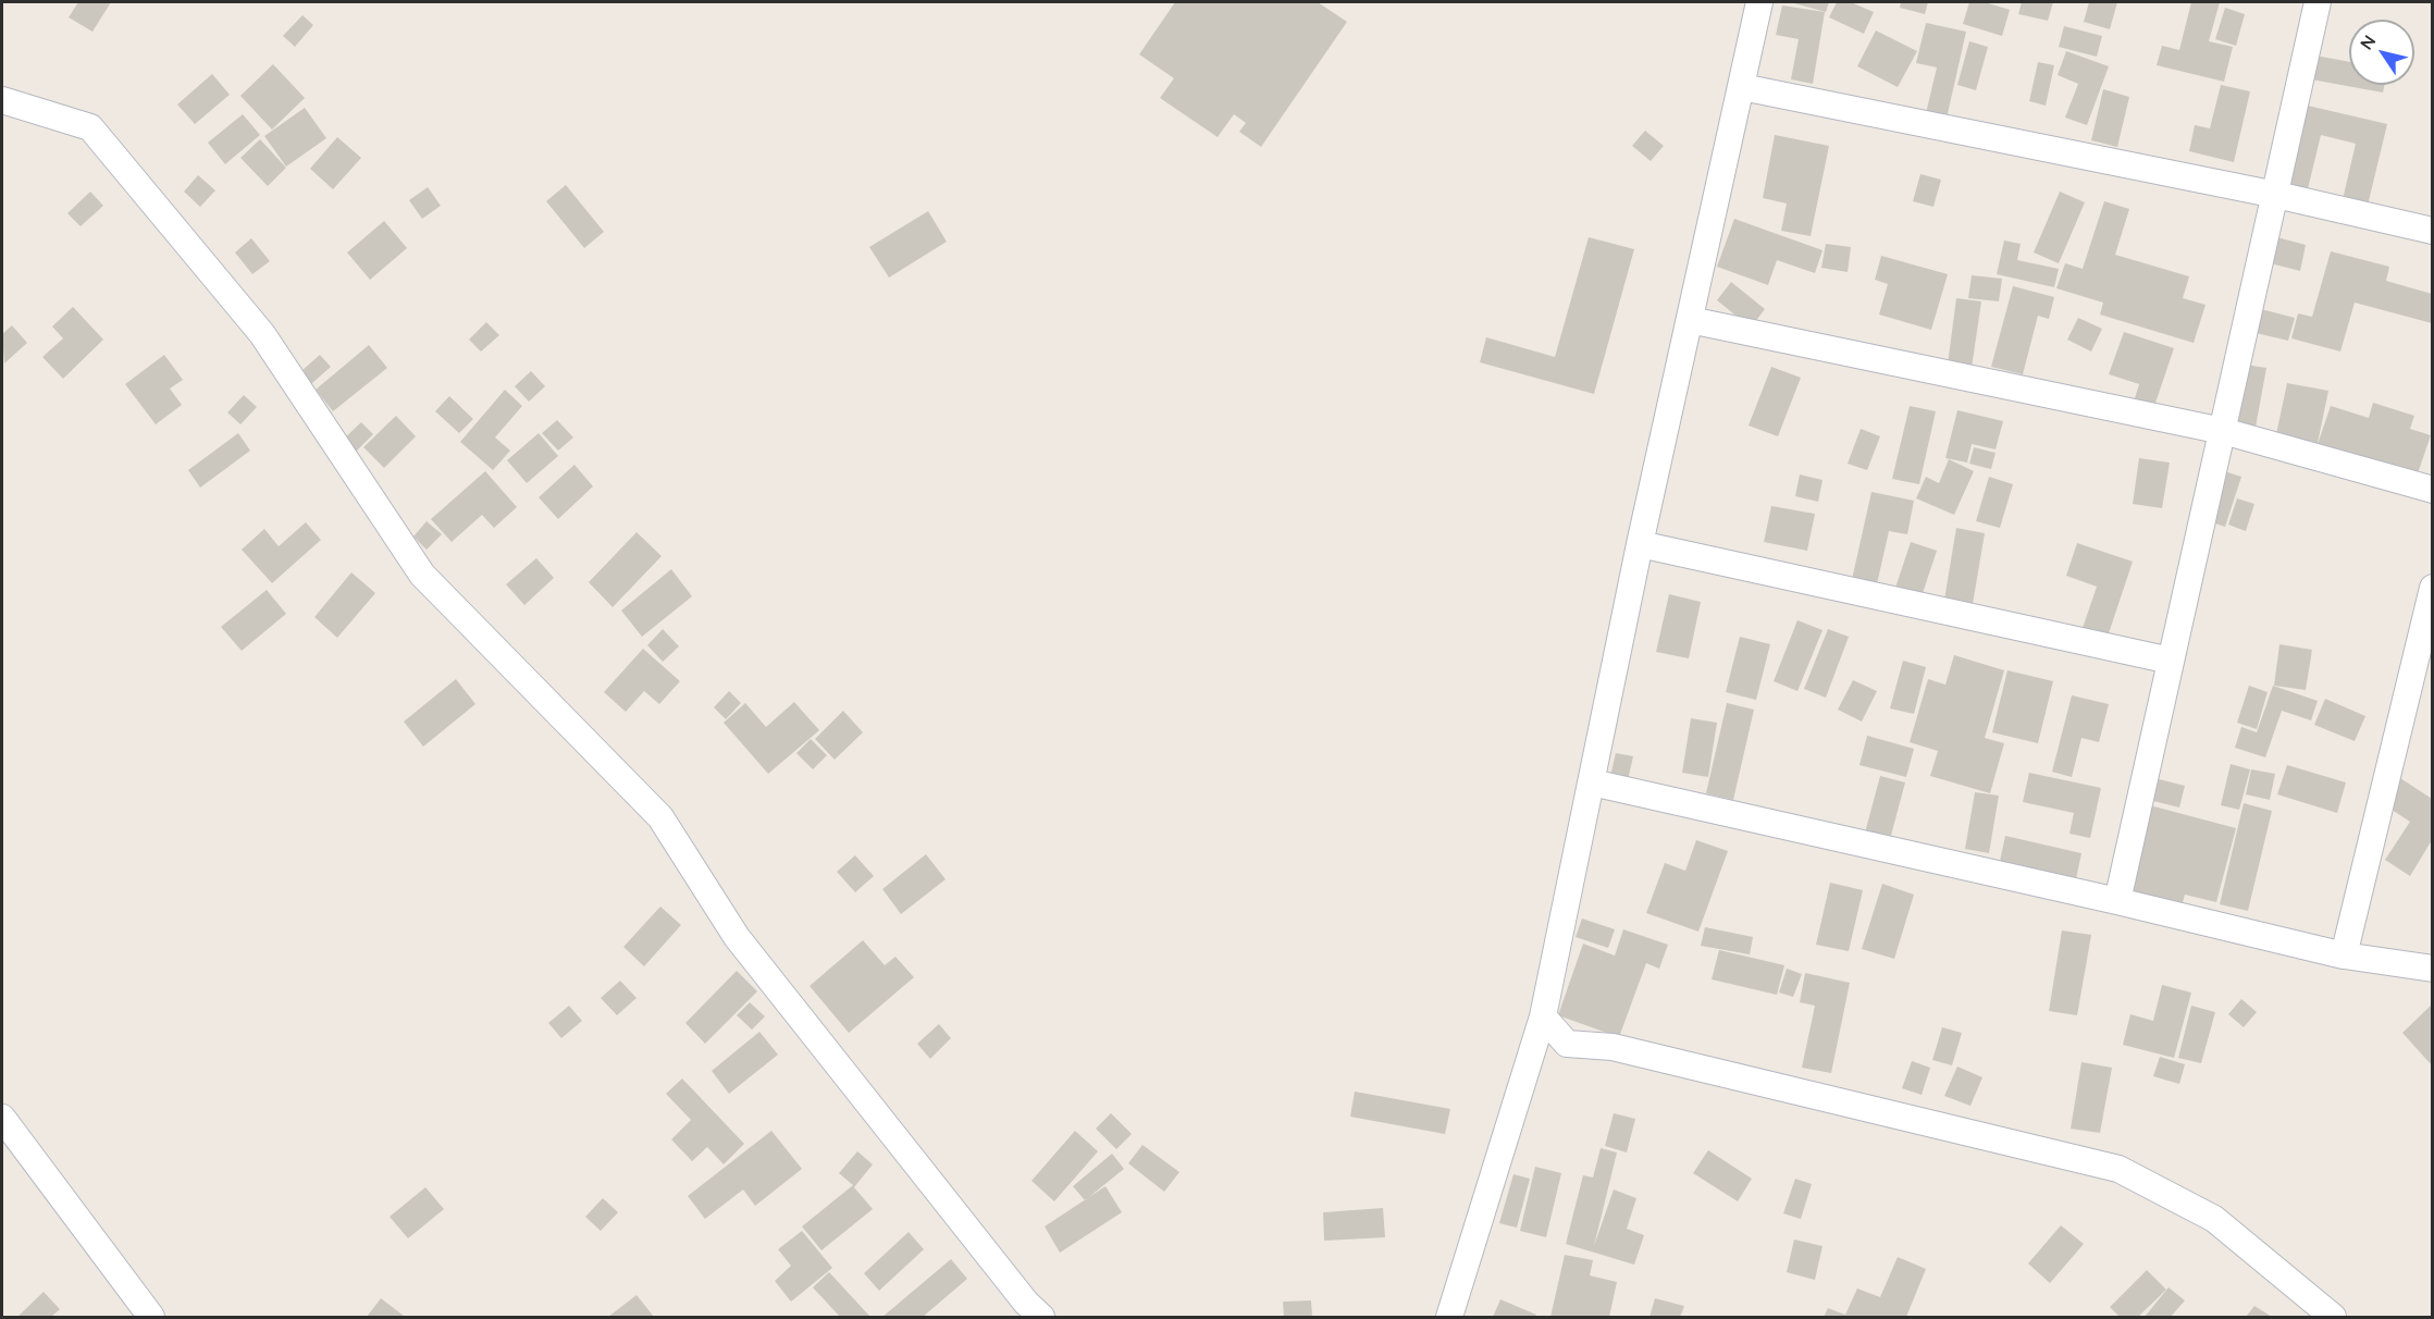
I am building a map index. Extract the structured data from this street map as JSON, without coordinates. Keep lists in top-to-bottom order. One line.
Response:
{"north":"top left"}
